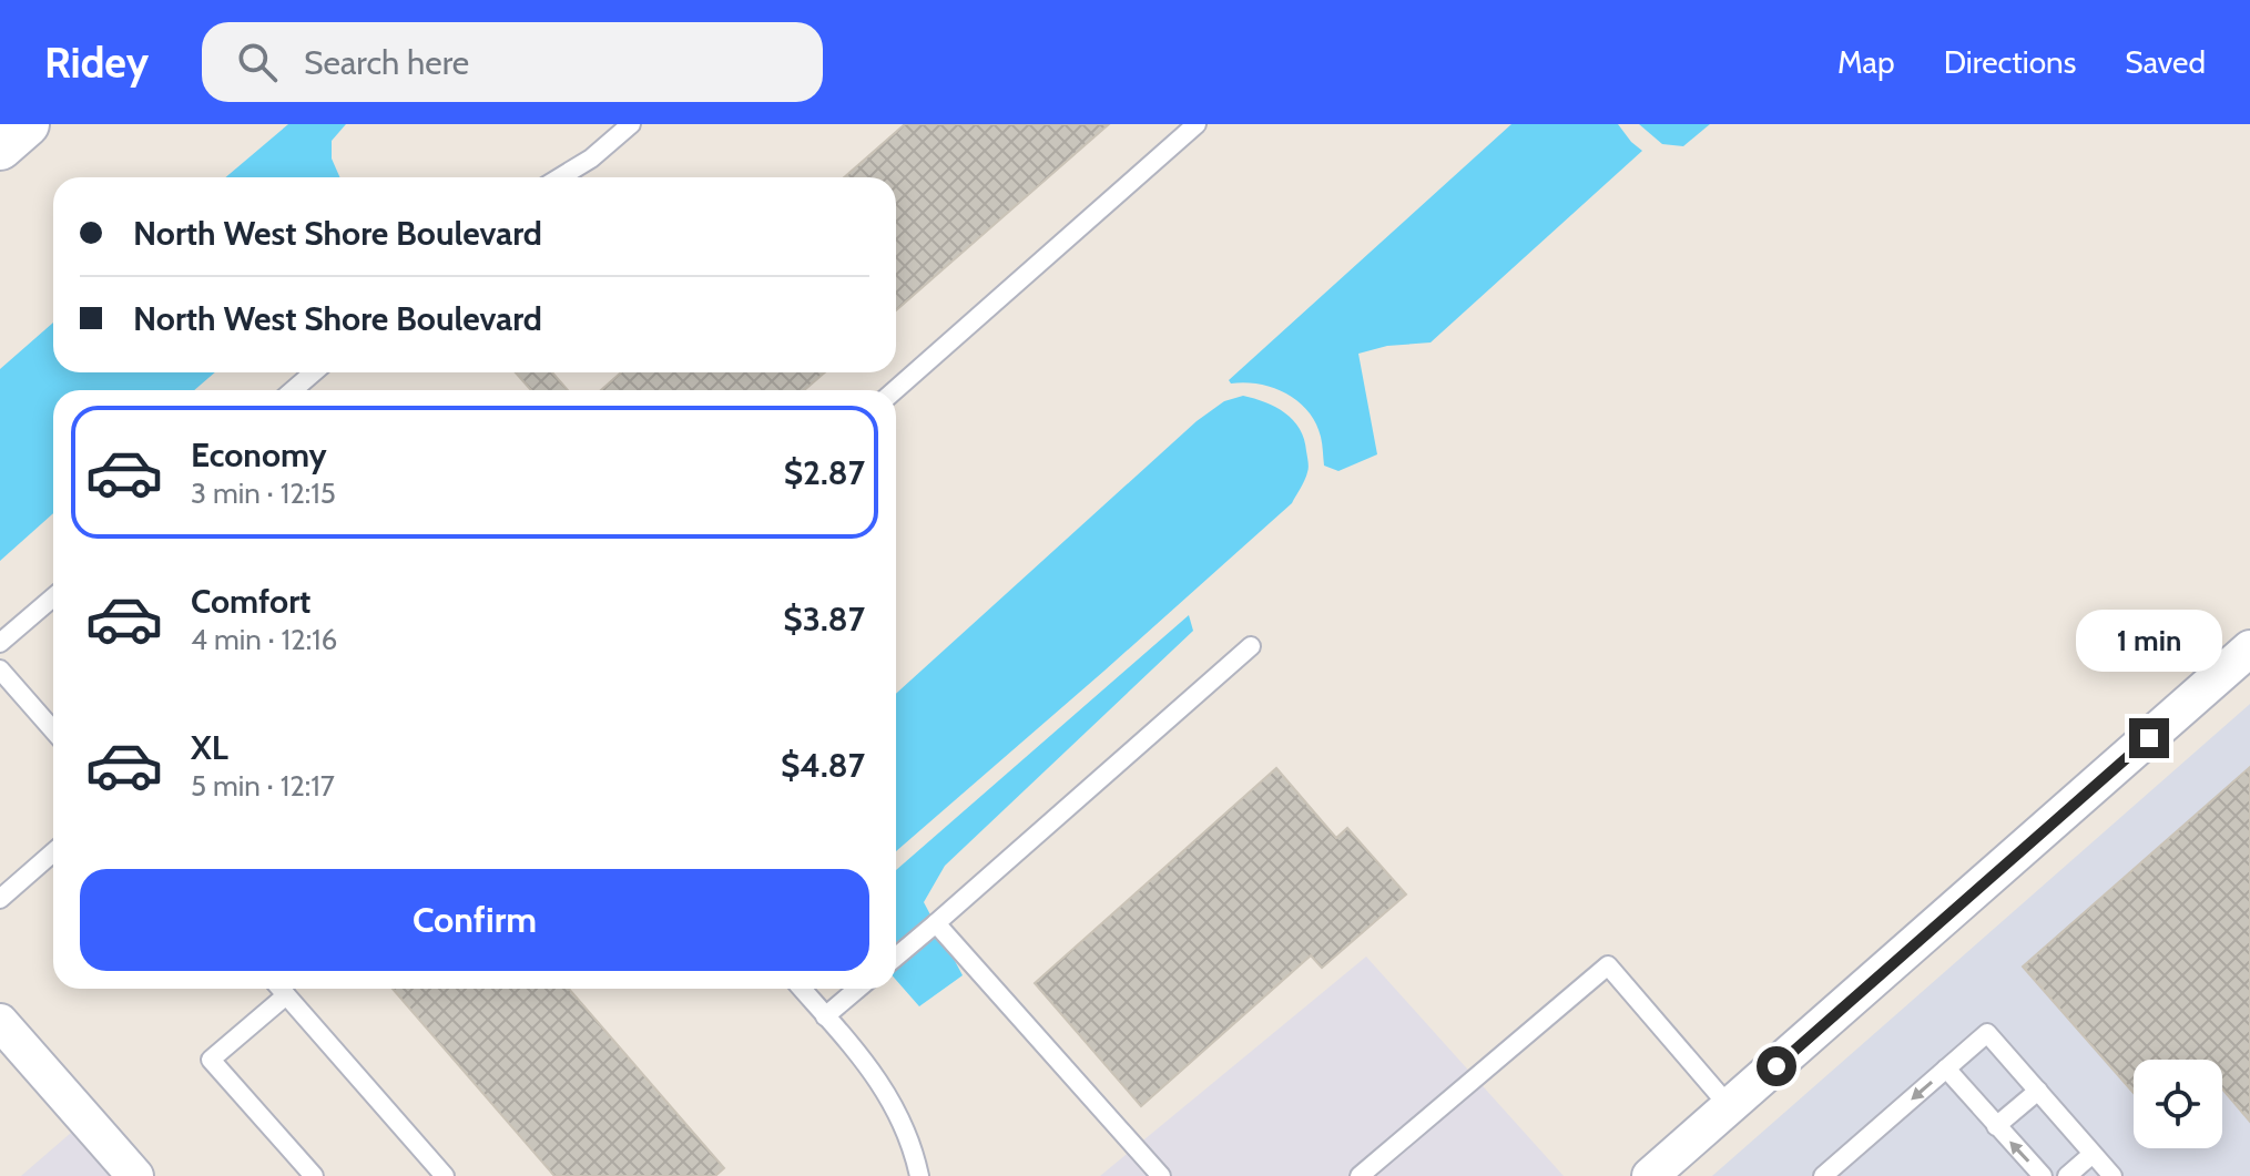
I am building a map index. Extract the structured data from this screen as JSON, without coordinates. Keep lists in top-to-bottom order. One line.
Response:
{"page":{"header":"Ridey","search":"Search here","nav":["Map","Directions","Saved"],"banner":["North West Shore Boulevard","North West Shore Boulevard"],"list":[{"name":"Economy","note":"3 min · 12:15","value":"$2.87"},{"name":"Comfort","note":"4 min · 12:16","value":"$3.87"},{"name":"XL","note":"5 min · 12:17","value":"$4.87"}],"bubble":"1 min","buttons":"Confirm"}}
